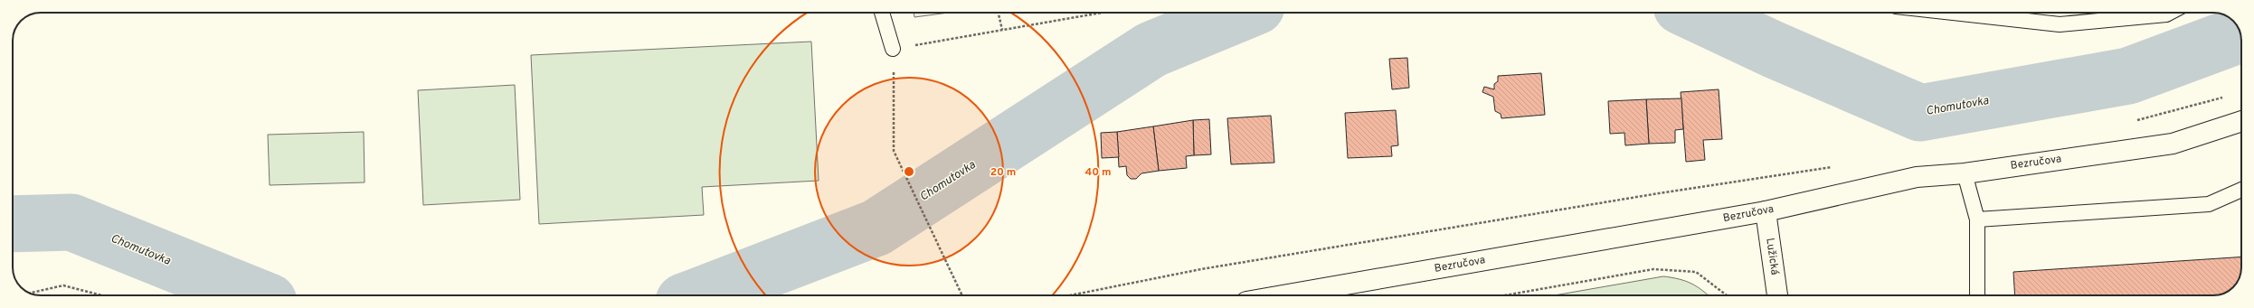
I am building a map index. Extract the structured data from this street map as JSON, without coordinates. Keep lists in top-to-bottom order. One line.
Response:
{"streets":{"street":["Bezručova","Lužická"]},"crossings":[["Bezručova","Lužická"]],"water":["Chomutovka"],"rings":["20 m","40 m"]}
